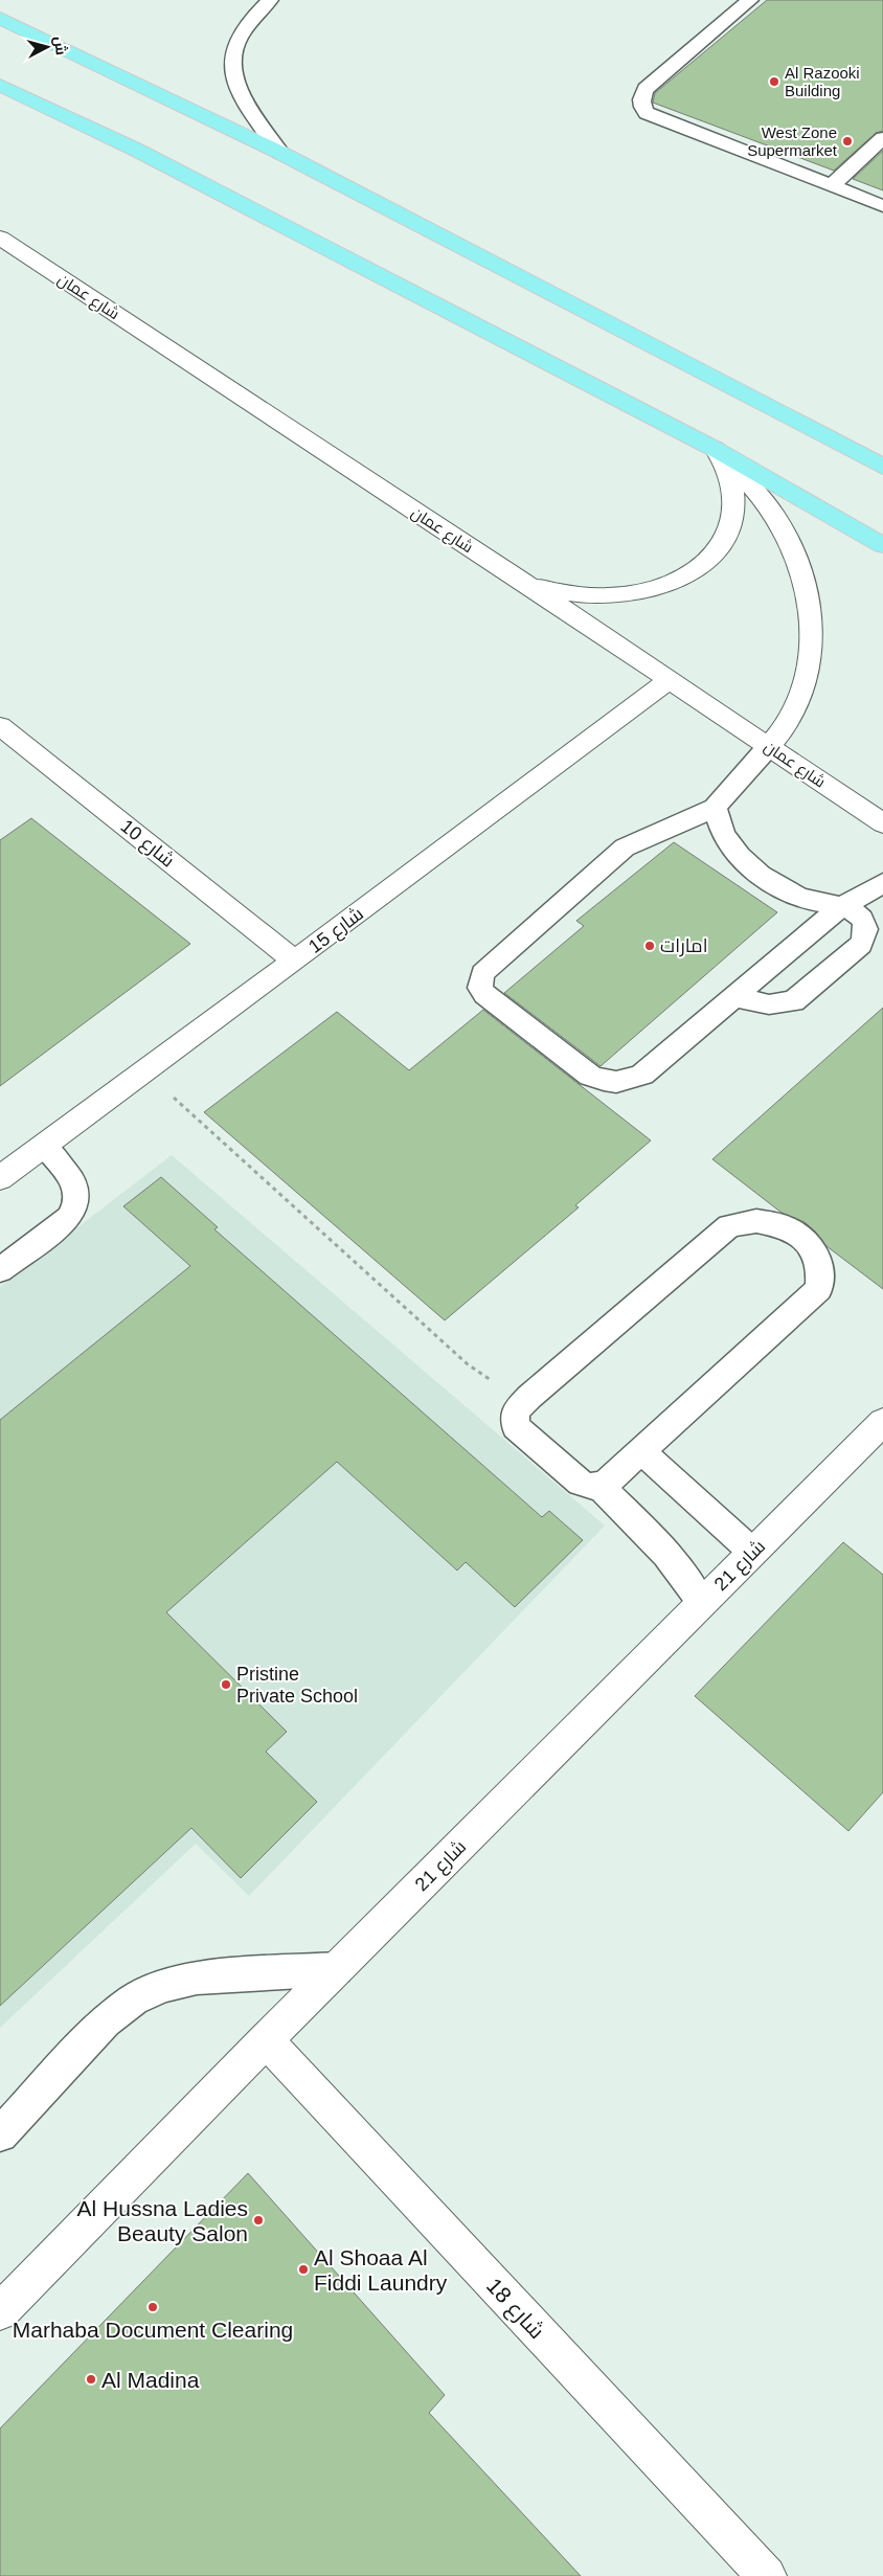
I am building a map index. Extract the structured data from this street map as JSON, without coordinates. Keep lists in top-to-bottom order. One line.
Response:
{"streets":{"street":["شارع عمان","شارع 10","شارع 15","شارع 21","شارع 18"]},"crossings":[["شارع عمان","شارع 15"],["شارع 10","شارع 15"],["شارع 21","شارع 18"]],"places":["Al Razooki Building","West Zone Supermarket","امارات","Pristine Private School","Al Hussna Ladies Beauty Salon","Al Shoaa Al Fiddi Laundry","Marhaba Document Clearing","Al Madina"],"north":"right"}
